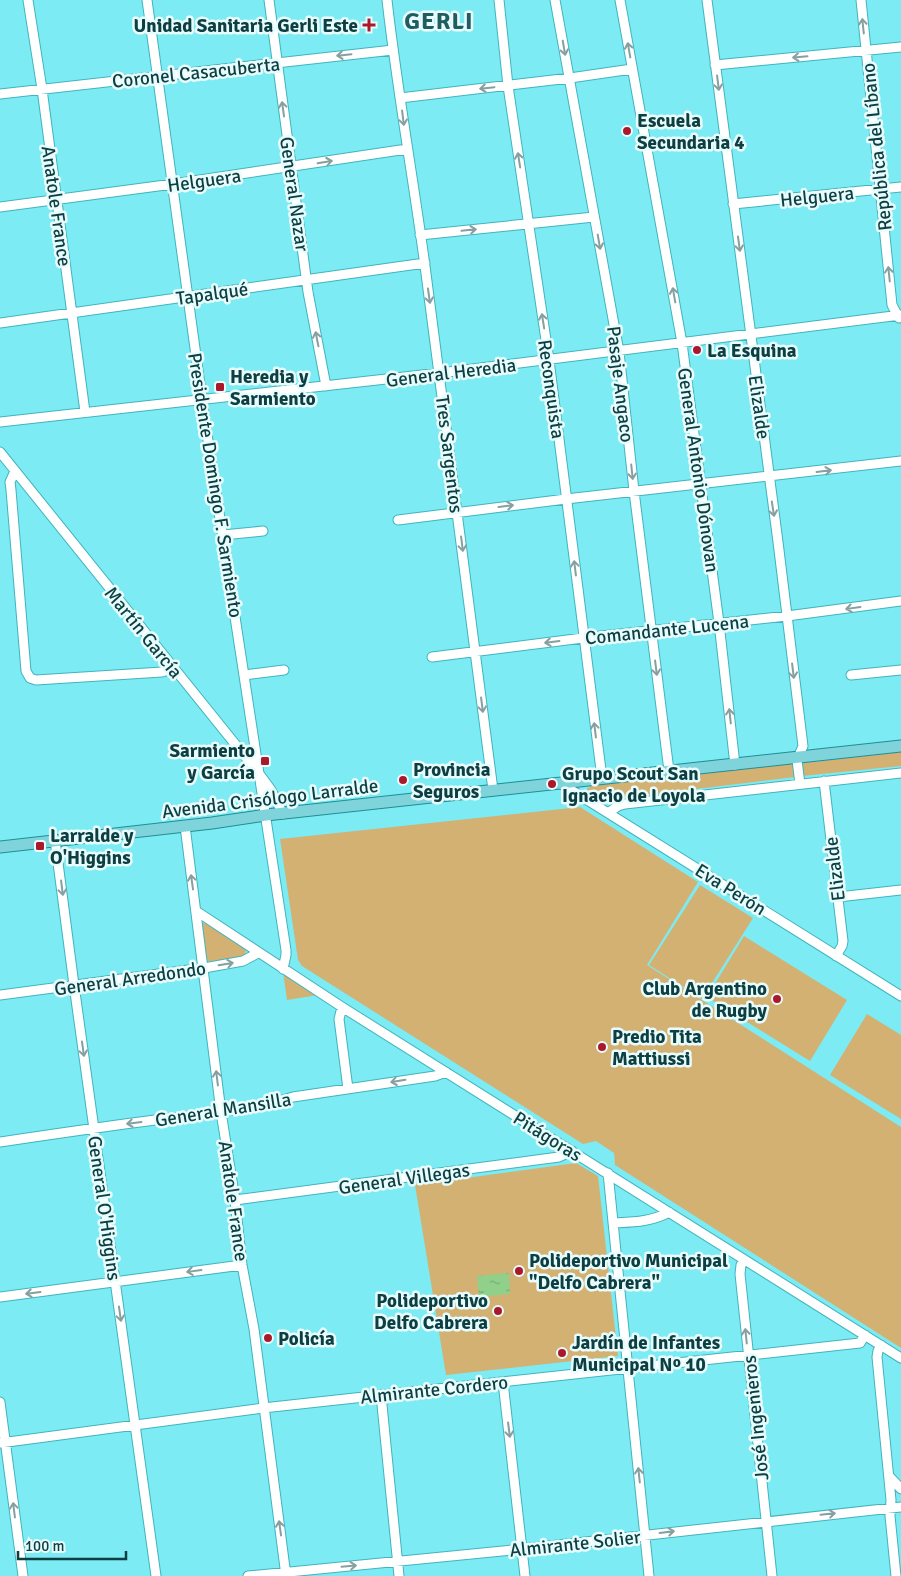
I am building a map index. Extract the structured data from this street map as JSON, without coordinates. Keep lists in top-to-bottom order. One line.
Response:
{"streets":{"main road":["Avenida Crisólogo Larralde"],"street":["Coronel Casacuberta","República del Líbano","Helguera","General Nazar","Anatole France","Tapalqué","General Heredia","Pasaje Angaco","Reconquista","Elizalde","Tres Sargentos","General Antonio Dónovan","Presidente Domingo F. Sarmiento","Comandante Lucena","Martín García","Eva Perón","General Arredondo","General Mansilla","Pitágoras","General Villegas","General O'Higgins","Almirante Cordero","José Ingenieros","Almirante Solier"]},"crossings":[["Coronel Casacuberta","General Nazar"],["Coronel Casacuberta","Anatole France"],["Coronel Casacuberta","Tres Sargentos"],["Coronel Casacuberta","Presidente Domingo F. Sarmiento"],["República del Líbano","Helguera"],["República del Líbano","General Heredia"],["Helguera","General Nazar"],["Helguera","Anatole France"],["Helguera","Elizalde"],["Helguera","Tres Sargentos"],["Helguera","Presidente Domingo F. Sarmiento"],["General Nazar","Tapalqué"],["General Nazar","General Heredia"],["Anatole France","Tapalqué"],["Anatole France","General Heredia"],["Anatole France","Avenida Crisólogo Larralde"],["Anatole France","General Arredondo"],["Anatole France","General Mansilla"],["Anatole France","Pitágoras"],["Anatole France","General Villegas"],["Anatole France","Almirante Cordero"],["Anatole France","Almirante Solier"],["Tapalqué","Tres Sargentos"],["Tapalqué","Presidente Domingo F. Sarmiento"],["General Heredia","Pasaje Angaco"],["General Heredia","Reconquista"],["General Heredia","Elizalde"],["General Heredia","Tres Sargentos"],["General Heredia","General Antonio Dónovan"],["General Heredia","Presidente Domingo F. Sarmiento"],["Pasaje Angaco","Comandante Lucena"],["Pasaje Angaco","Avenida Crisólogo Larralde"],["Reconquista","Comandante Lucena"],["Reconquista","Avenida Crisólogo Larralde"],["Elizalde","Comandante Lucena"],["Elizalde","Avenida Crisólogo Larralde"],["Elizalde","Eva Perón"],["Tres Sargentos","Comandante Lucena"],["Tres Sargentos","Avenida Crisólogo Larralde"],["General Antonio Dónovan","Comandante Lucena"],["General Antonio Dónovan","Avenida Crisólogo Larralde"],["Presidente Domingo F. Sarmiento","Martín García"],["Presidente Domingo F. Sarmiento","Avenida Crisólogo Larralde"],["Presidente Domingo F. Sarmiento","Pitágoras"],["Martín García","Avenida Crisólogo Larralde"],["Avenida Crisólogo Larralde","Eva Perón"],["Avenida Crisólogo Larralde","General O'Higgins"],["General Arredondo","Pitágoras"],["General Arredondo","General O'Higgins"],["General Mansilla","Pitágoras"],["General Mansilla","General O'Higgins"],["Pitágoras","General Villegas"],["Pitágoras","Almirante Cordero"],["Pitágoras","José Ingenieros"],["General O'Higgins","Almirante Cordero"],["Almirante Cordero","José Ingenieros"],["José Ingenieros","Almirante Solier"]],"one_way":["República del Líbano","General Nazar","Pasaje Angaco","Reconquista","Elizalde","Tres Sargentos","General Antonio Dónovan","Comandante Lucena","General Mansilla","General O'Higgins","Almirante Solier"],"districts":["GERLI"],"places":{"health":["Unidad Sanitaria Gerli Este"],"other":["Escuela Secundaria 4","La Esquina","Provincia Seguros","Grupo Scout San Ignacio de Loyola","Club Argentino de Rugby","Predio Tita Mattiussi","Polideportivo Municipal \"Delfo Cabrera\"","Polideportivo Delfo Cabrera","Policía","Jardín de Infantes Municipal Nº 10"],"transit":["Heredia y Sarmiento","Sarmiento y García","Larralde y O'Higgins"]},"scale_bar":"100 m"}
